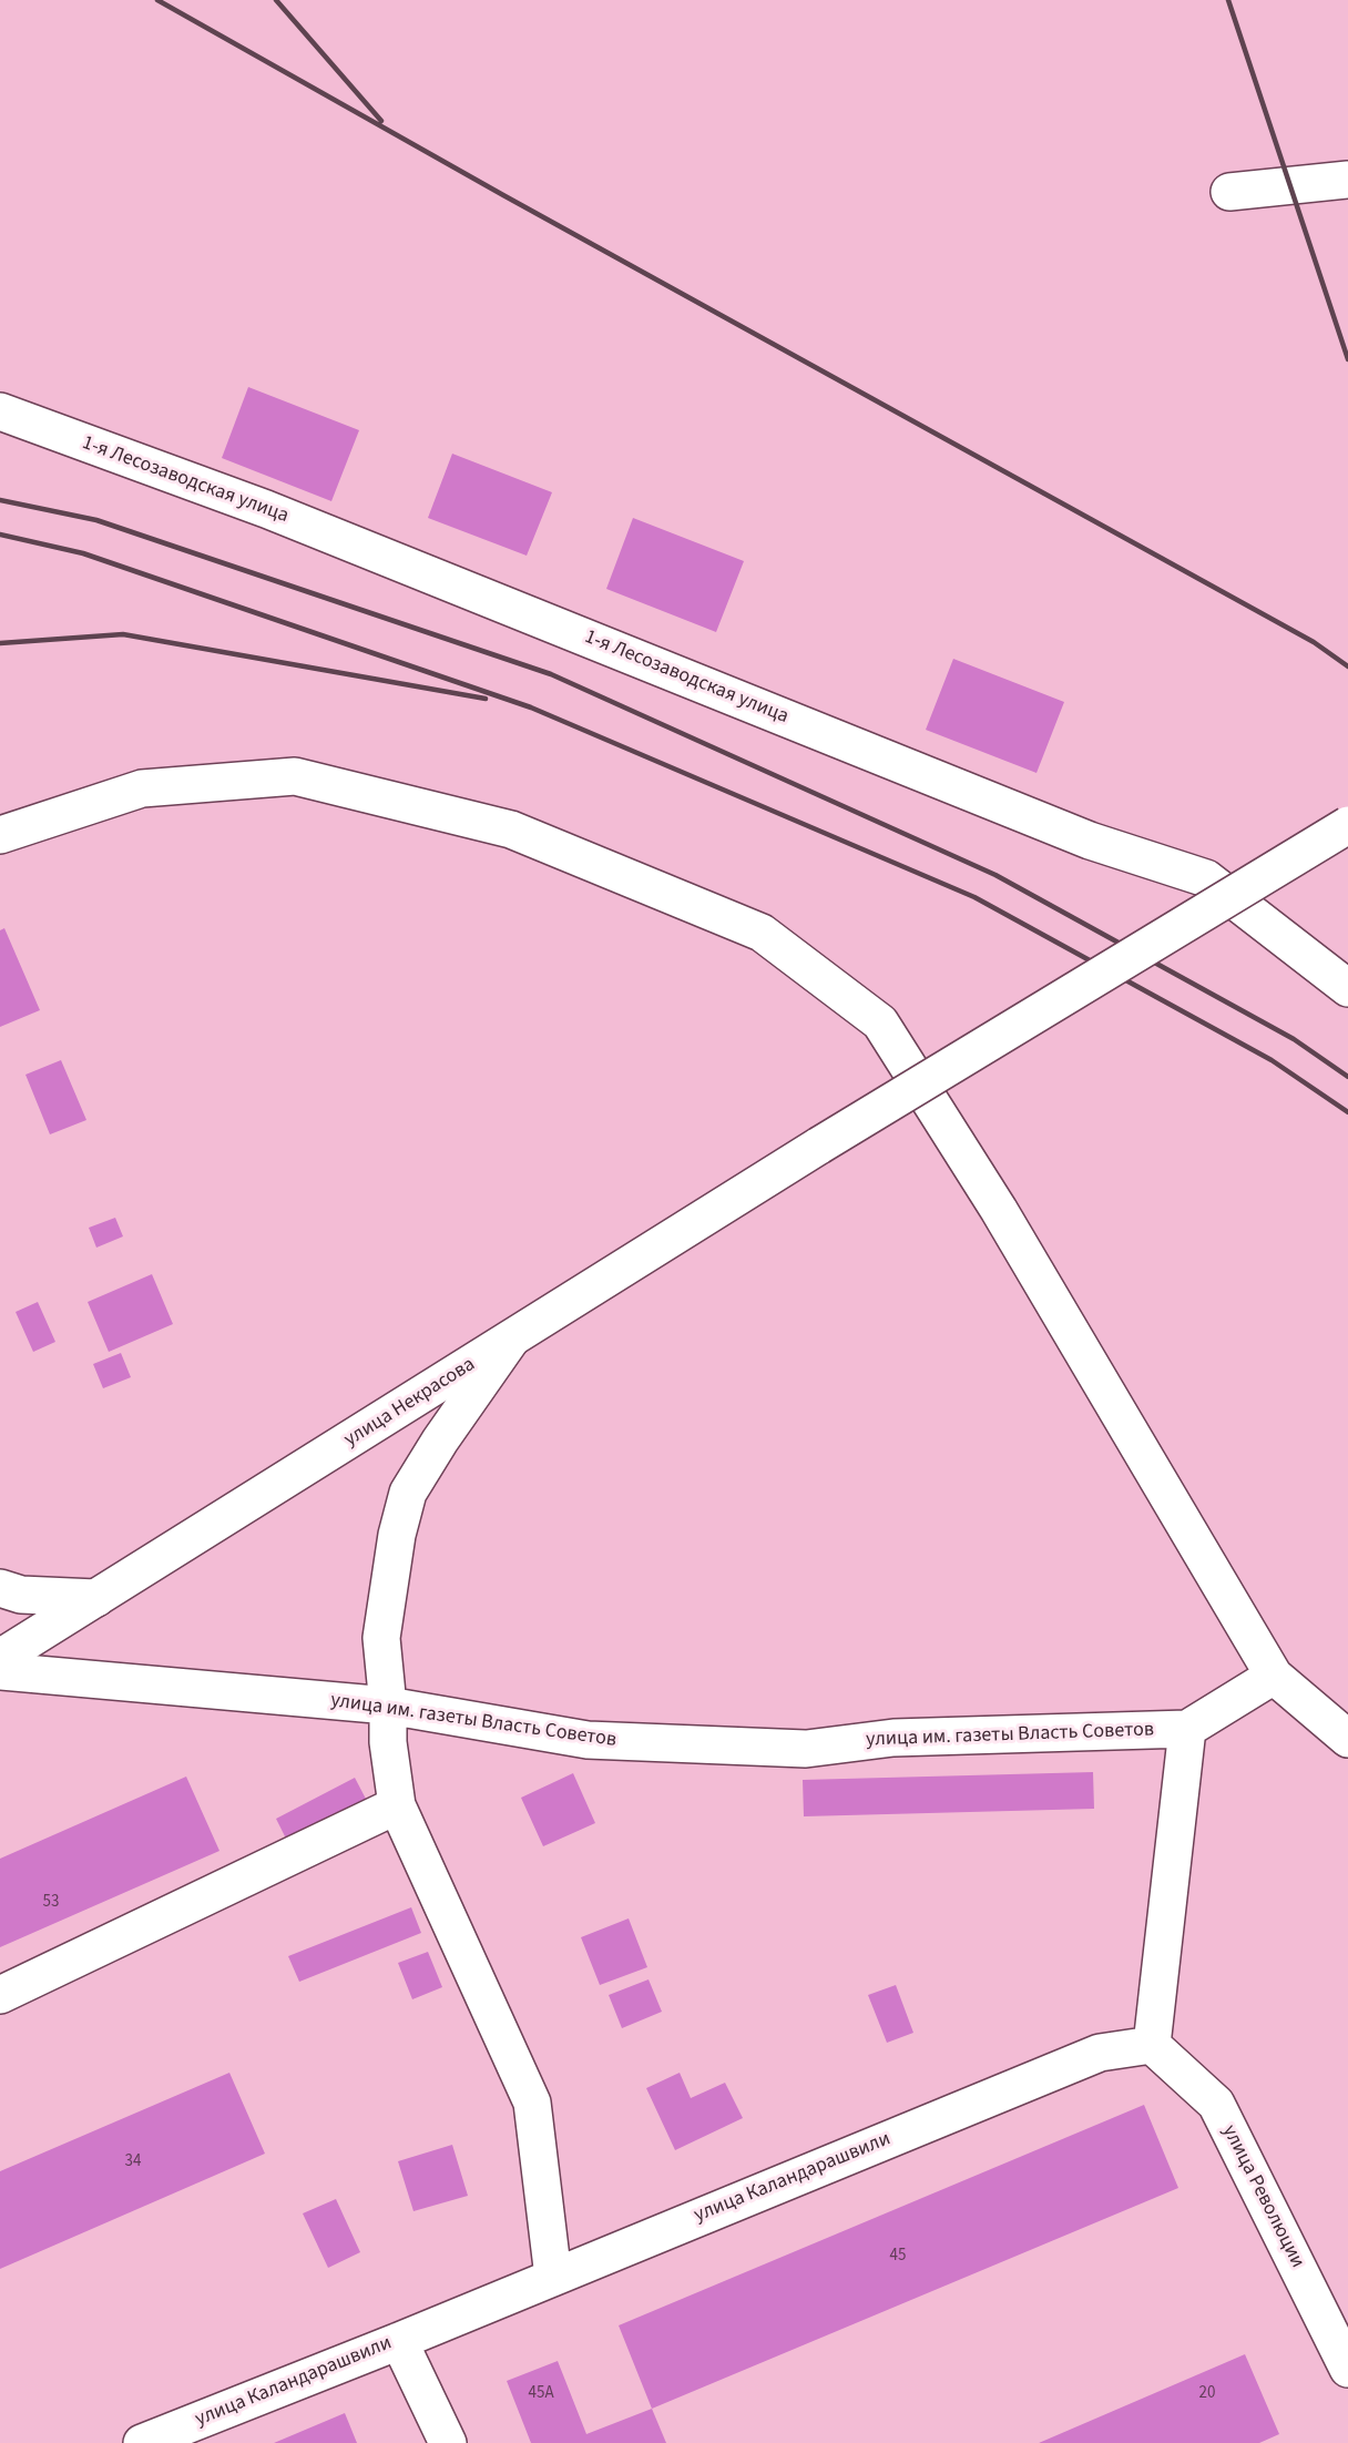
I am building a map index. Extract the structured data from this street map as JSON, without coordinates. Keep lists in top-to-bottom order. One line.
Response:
{"streets":{"street":["1-я Лесозаводская улица","улица Некрасова","улица им. газеты Власть Советов","улица Каландарашвили","улица Революции"]},"crossings":[["улица Каландарашвили","улица Революции"]],"house_numbers":["53","34","45","45А","20"]}
